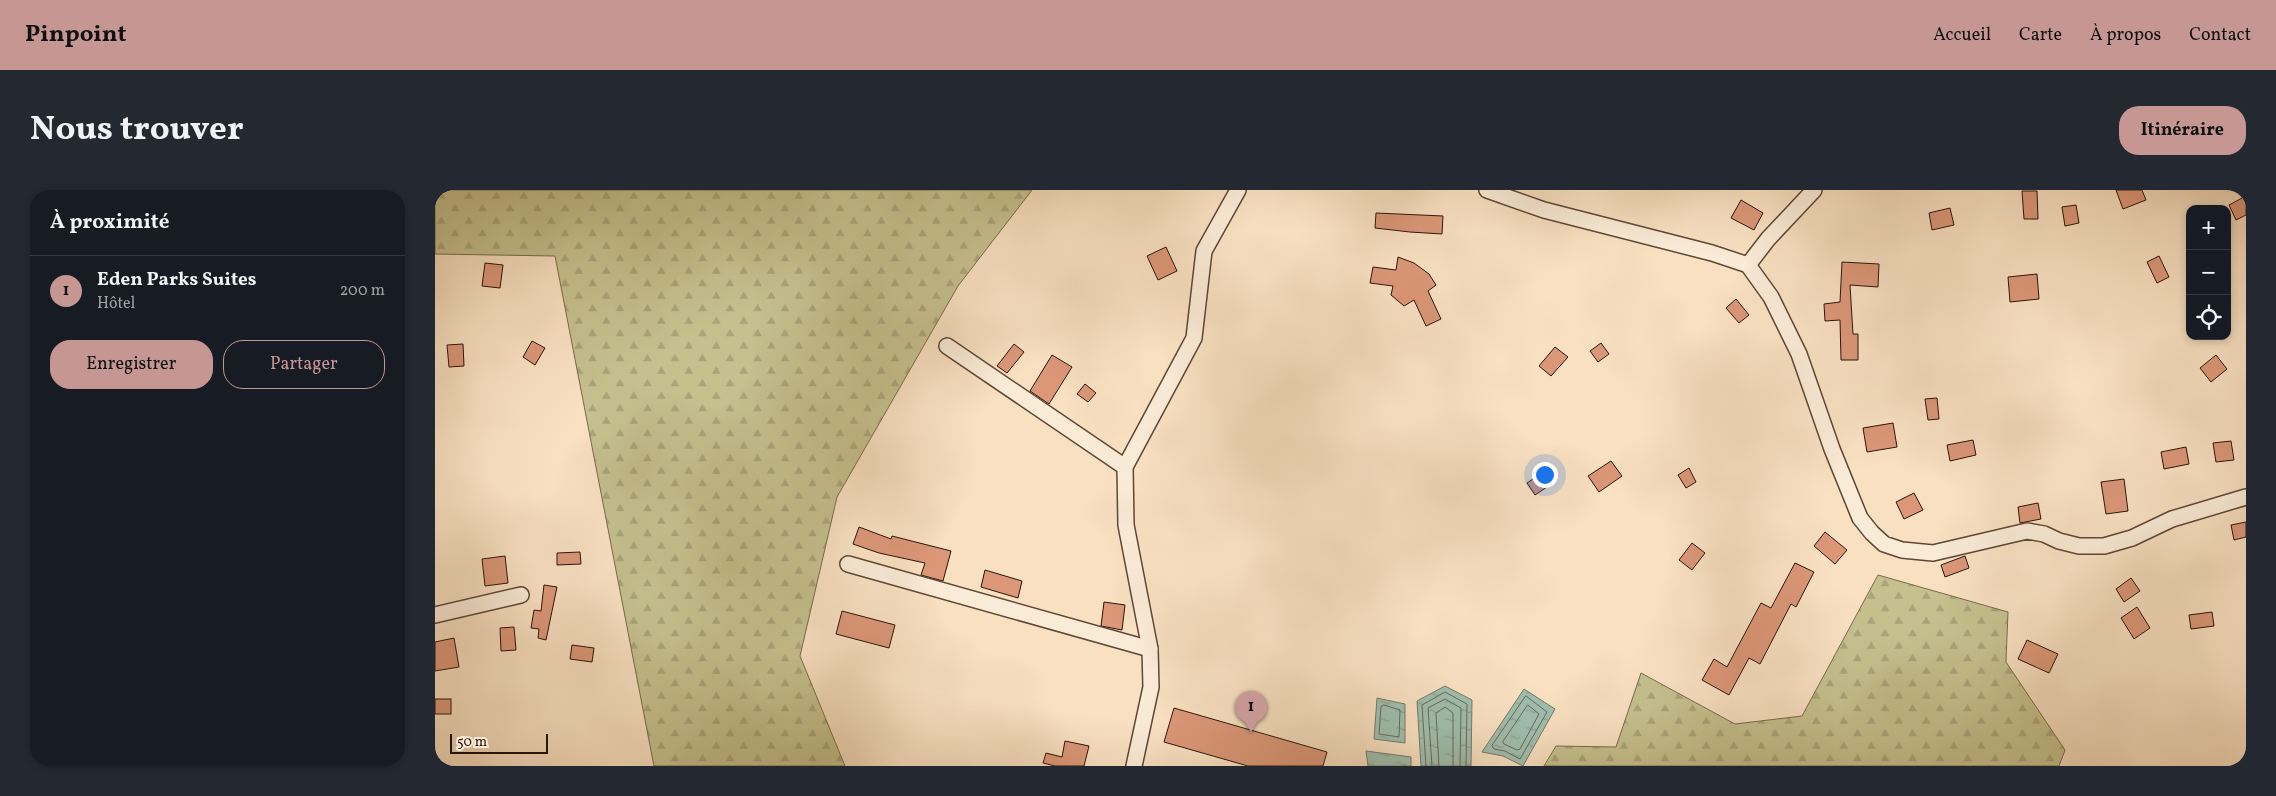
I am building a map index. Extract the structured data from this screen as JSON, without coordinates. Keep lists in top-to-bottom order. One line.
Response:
{"scale_bar":"50 m","page":{"header":"Pinpoint","nav":["Accueil","Carte","À propos","Contact"],"title":"Nous trouver","buttons":["Itinéraire",["Enregistrer","Partager"]],"heading":"À proximité","map_buttons":["+","−"],"list":[{"mark":"1","name":"Eden Parks Suites","note":"Hôtel","value":"200 m"}],"pins":"1","scale":"50 m"}}
